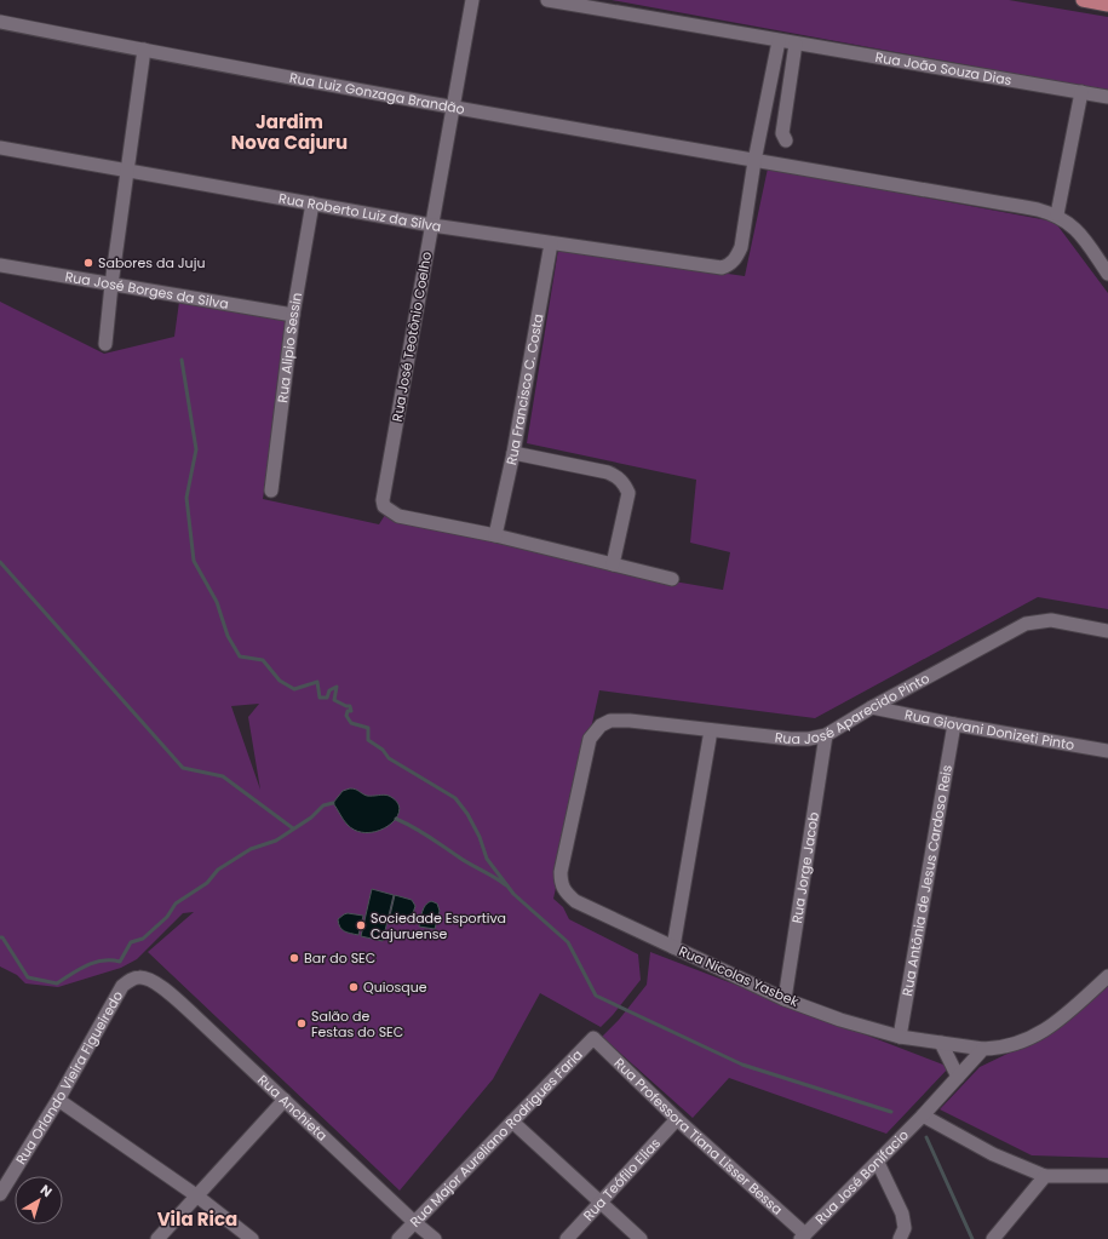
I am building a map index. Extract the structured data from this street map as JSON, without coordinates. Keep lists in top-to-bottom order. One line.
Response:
{"streets":{"street":["Rua João Souza Dias","Rua Luiz Gonzaga Brandão","Rua Roberto Luiz da Silva","Rua José Borges da Silva","Rua José Teotônio Coelho","Rua Alipio Sessin","Rua Francisco C. Costa","Rua José Aparecido Pinto","Rua Giovani Donizeti Pinto","Rua Jorge Jacob","Rua Antônia de Jesus Cardoso Reis","Rua Nicolas Yasbek","Rua Orlando Vieira Figueiredo","Rua Anchieta","Rua Professora Tiana Lisser Bessa","Rua Major Aureliano Rodrigues Faria","Rua José Bonifacio","Rua Teófilo Elias"]},"crossings":[["Rua Luiz Gonzaga Brandão","Rua Roberto Luiz da Silva"],["Rua Luiz Gonzaga Brandão","Rua José Teotônio Coelho"],["Rua Roberto Luiz da Silva","Rua José Teotônio Coelho"],["Rua Roberto Luiz da Silva","Rua Alipio Sessin"],["Rua Roberto Luiz da Silva","Rua Francisco C. Costa"],["Rua José Borges da Silva","Rua Alipio Sessin"],["Rua José Teotônio Coelho","Rua Francisco C. Costa"],["Rua José Aparecido Pinto","Rua Giovani Donizeti Pinto"],["Rua José Aparecido Pinto","Rua Jorge Jacob"],["Rua José Aparecido Pinto","Rua Nicolas Yasbek"],["Rua Giovani Donizeti Pinto","Rua Antônia de Jesus Cardoso Reis"],["Rua Jorge Jacob","Rua Nicolas Yasbek"],["Rua Antônia de Jesus Cardoso Reis","Rua Nicolas Yasbek"],["Rua Nicolas Yasbek","Rua José Bonifacio"],["Rua Orlando Vieira Figueiredo","Rua Anchieta"],["Rua Anchieta","Rua Major Aureliano Rodrigues Faria"],["Rua Professora Tiana Lisser Bessa","Rua Major Aureliano Rodrigues Faria"],["Rua Professora Tiana Lisser Bessa","Rua José Bonifacio"],["Rua Professora Tiana Lisser Bessa","Rua Teófilo Elias"]],"districts":["Jardim Nova Cajuru","Vila Rica"],"places":["Sabores da Juju","Sociedade Esportiva Cajuruense","Bar do SEC","Quiosque","Salão de Festas do SEC"],"north":"top right"}
